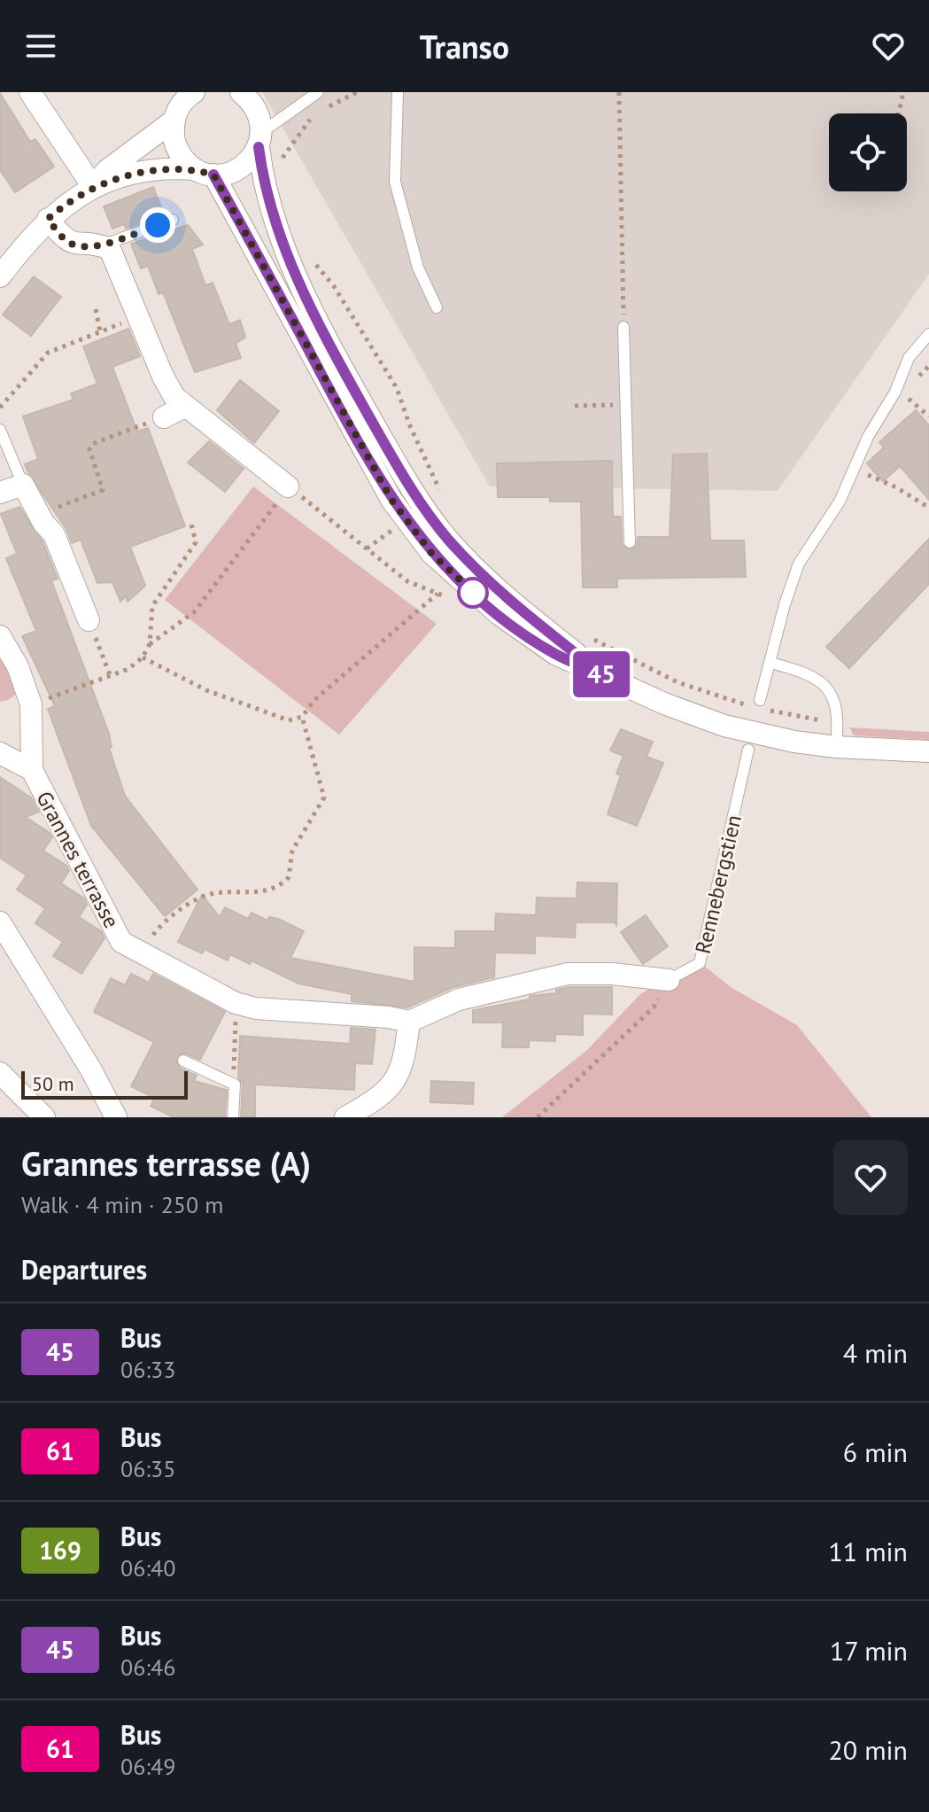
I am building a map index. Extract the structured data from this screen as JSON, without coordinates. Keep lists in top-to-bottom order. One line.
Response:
{"streets":{"street":["Grannes terrasse"],"lane":["Rennebergstien"]},"lines":["bus line 45"],"scale_bar":"50 m","page":{"header":"Transo","on_map":"45","scale":"50 m","heading":[["Grannes terrasse (A)","Walk · 4 min · 250 m"],"Departures"],"list":[{"mark":"45","name":"Bus","note":"06:33","value":"4 min"},{"mark":"61","name":"Bus","note":"06:35","value":"6 min"},{"mark":"169","name":"Bus","note":"06:40","value":"11 min"},{"mark":"45","name":"Bus","note":"06:46","value":"17 min"},{"mark":"61","name":"Bus","note":"06:49","value":"20 min"}]}}
